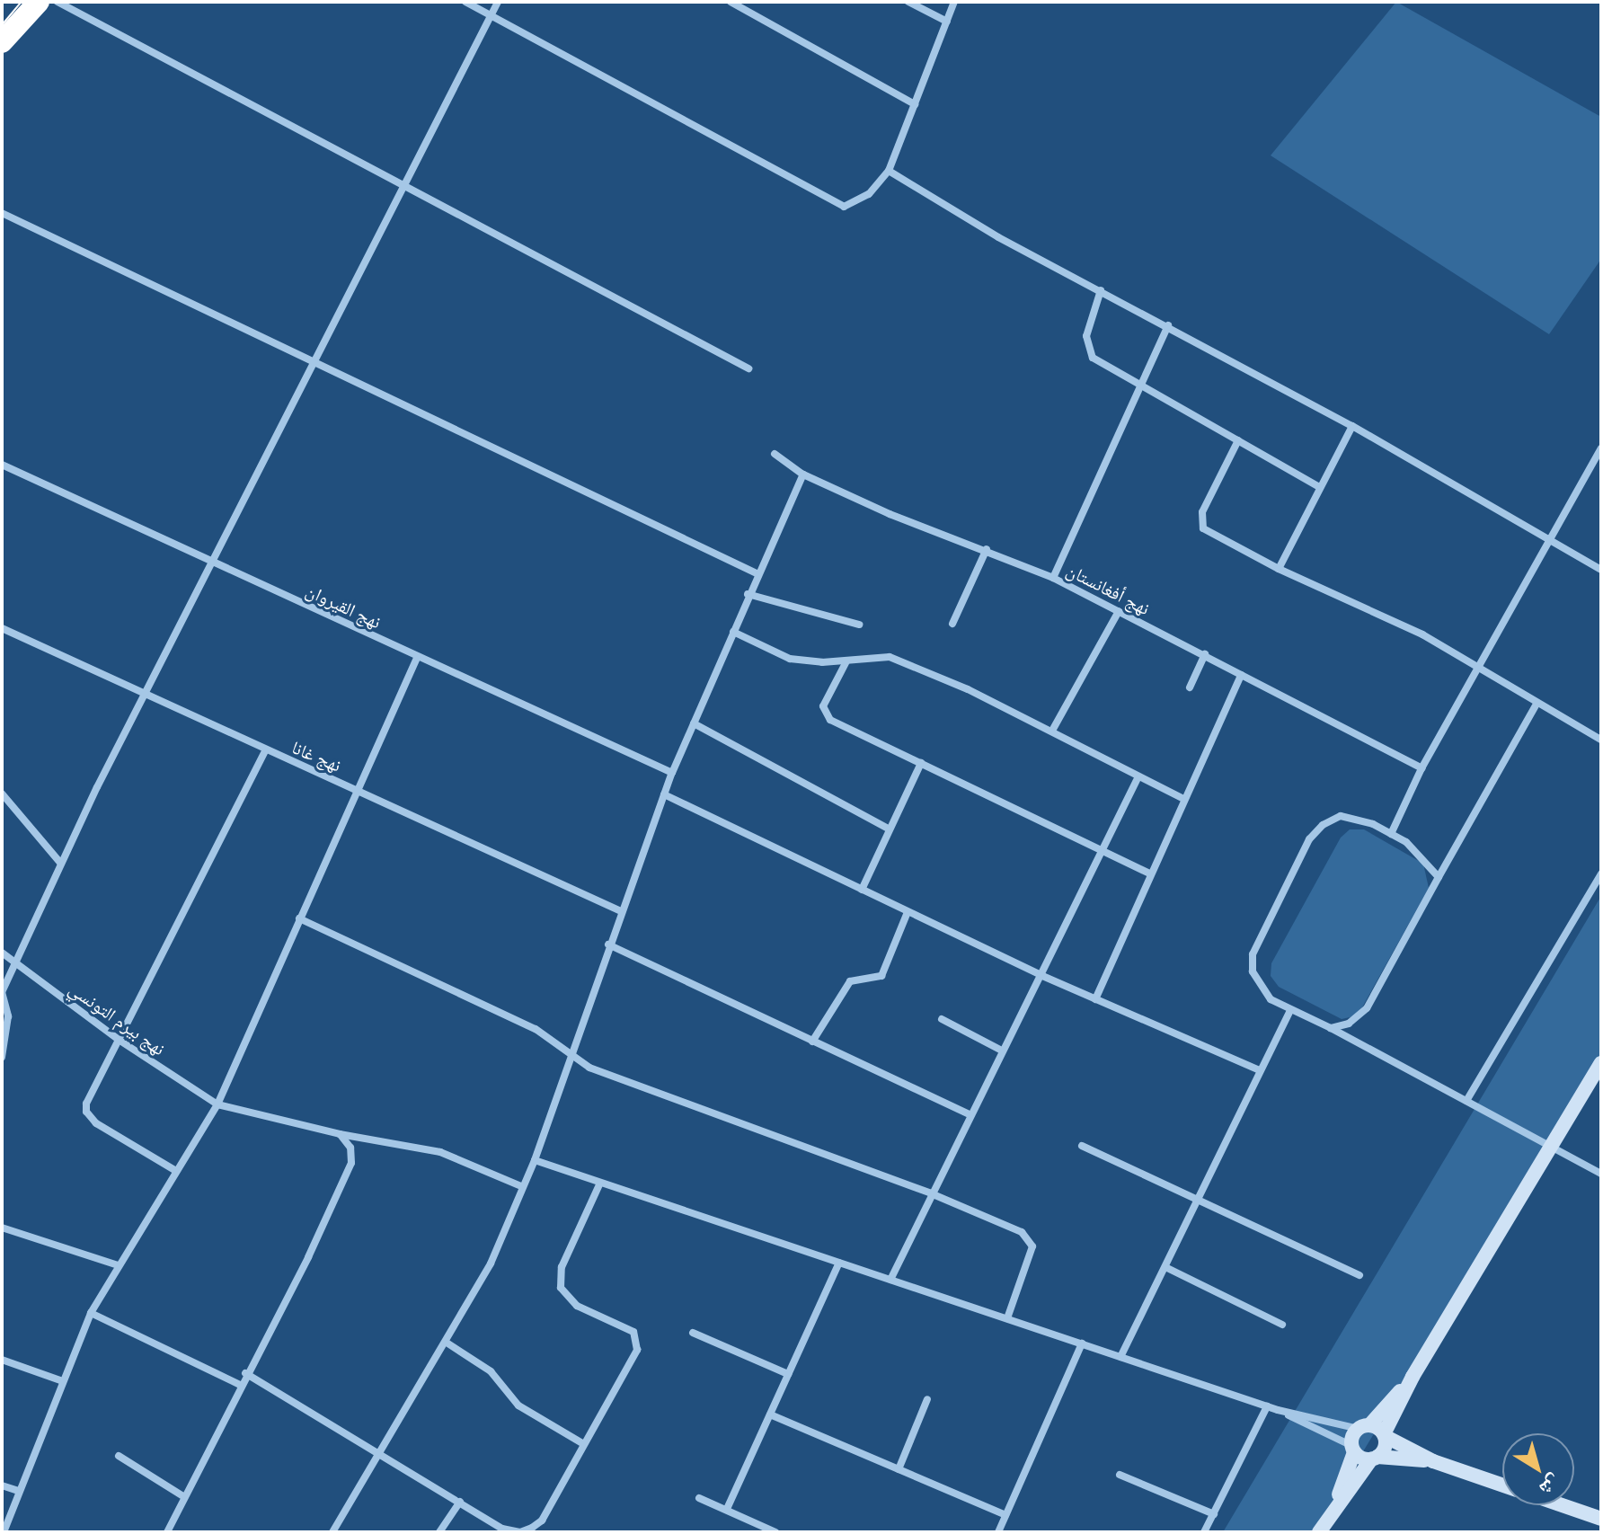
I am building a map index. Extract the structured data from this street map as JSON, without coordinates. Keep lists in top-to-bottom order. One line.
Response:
{"streets":{"street":["نهج أفغانستان","نهج القيروان","نهج غانا","نهج بيرم التونسي"]},"north":"bottom right"}
